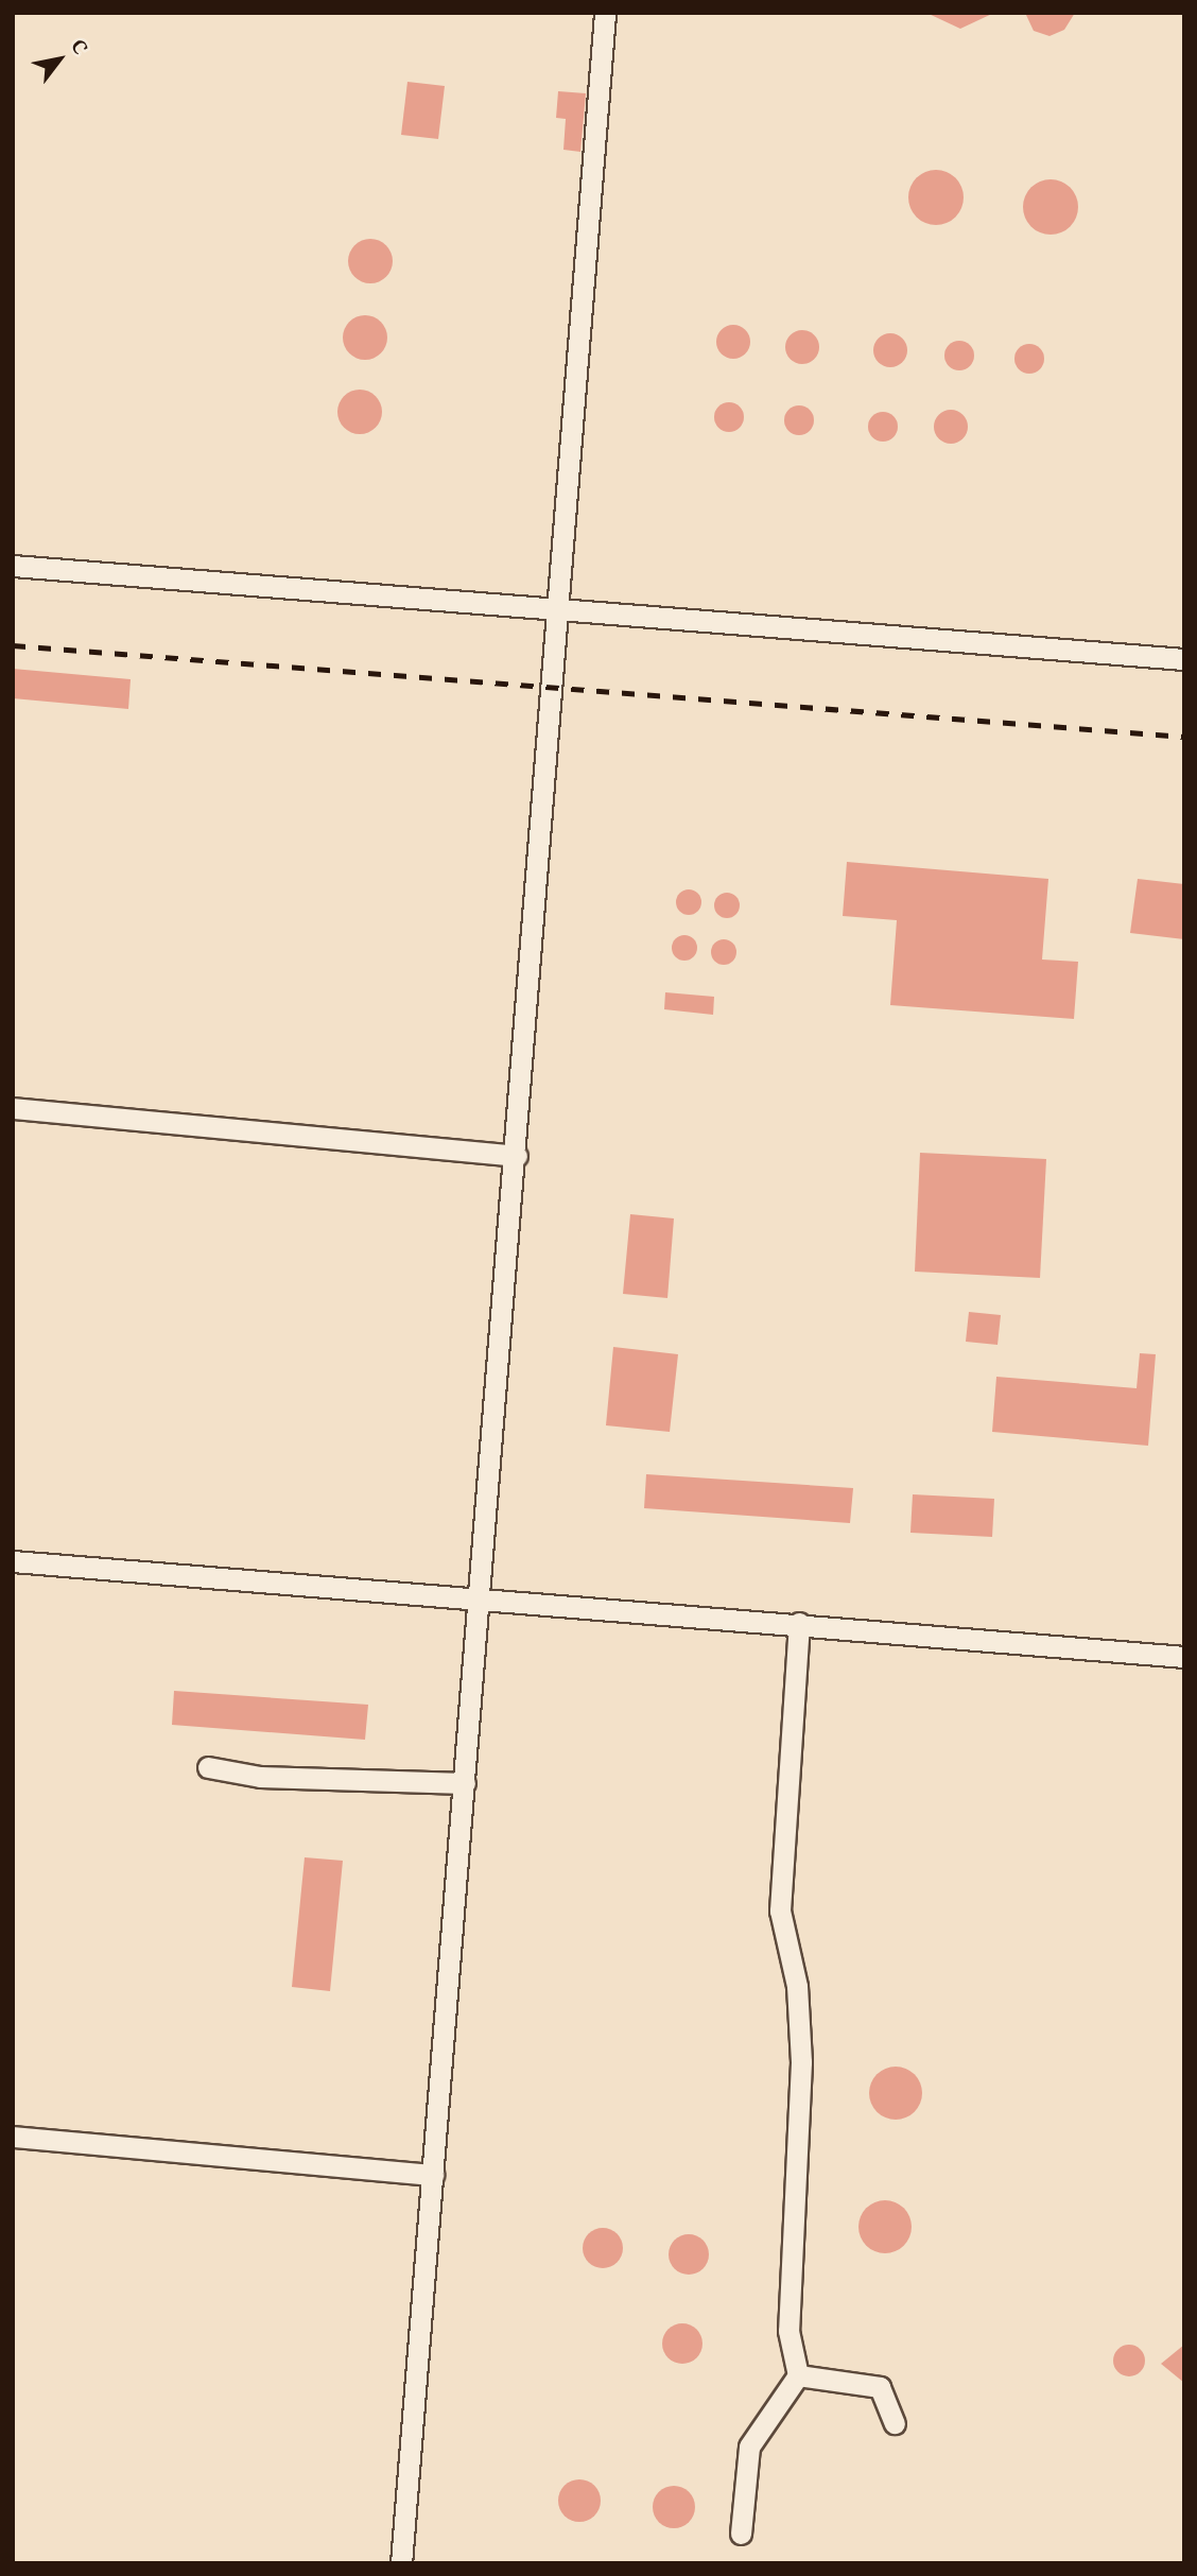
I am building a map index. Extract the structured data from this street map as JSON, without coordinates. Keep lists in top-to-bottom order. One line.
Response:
{"north":"top right"}
